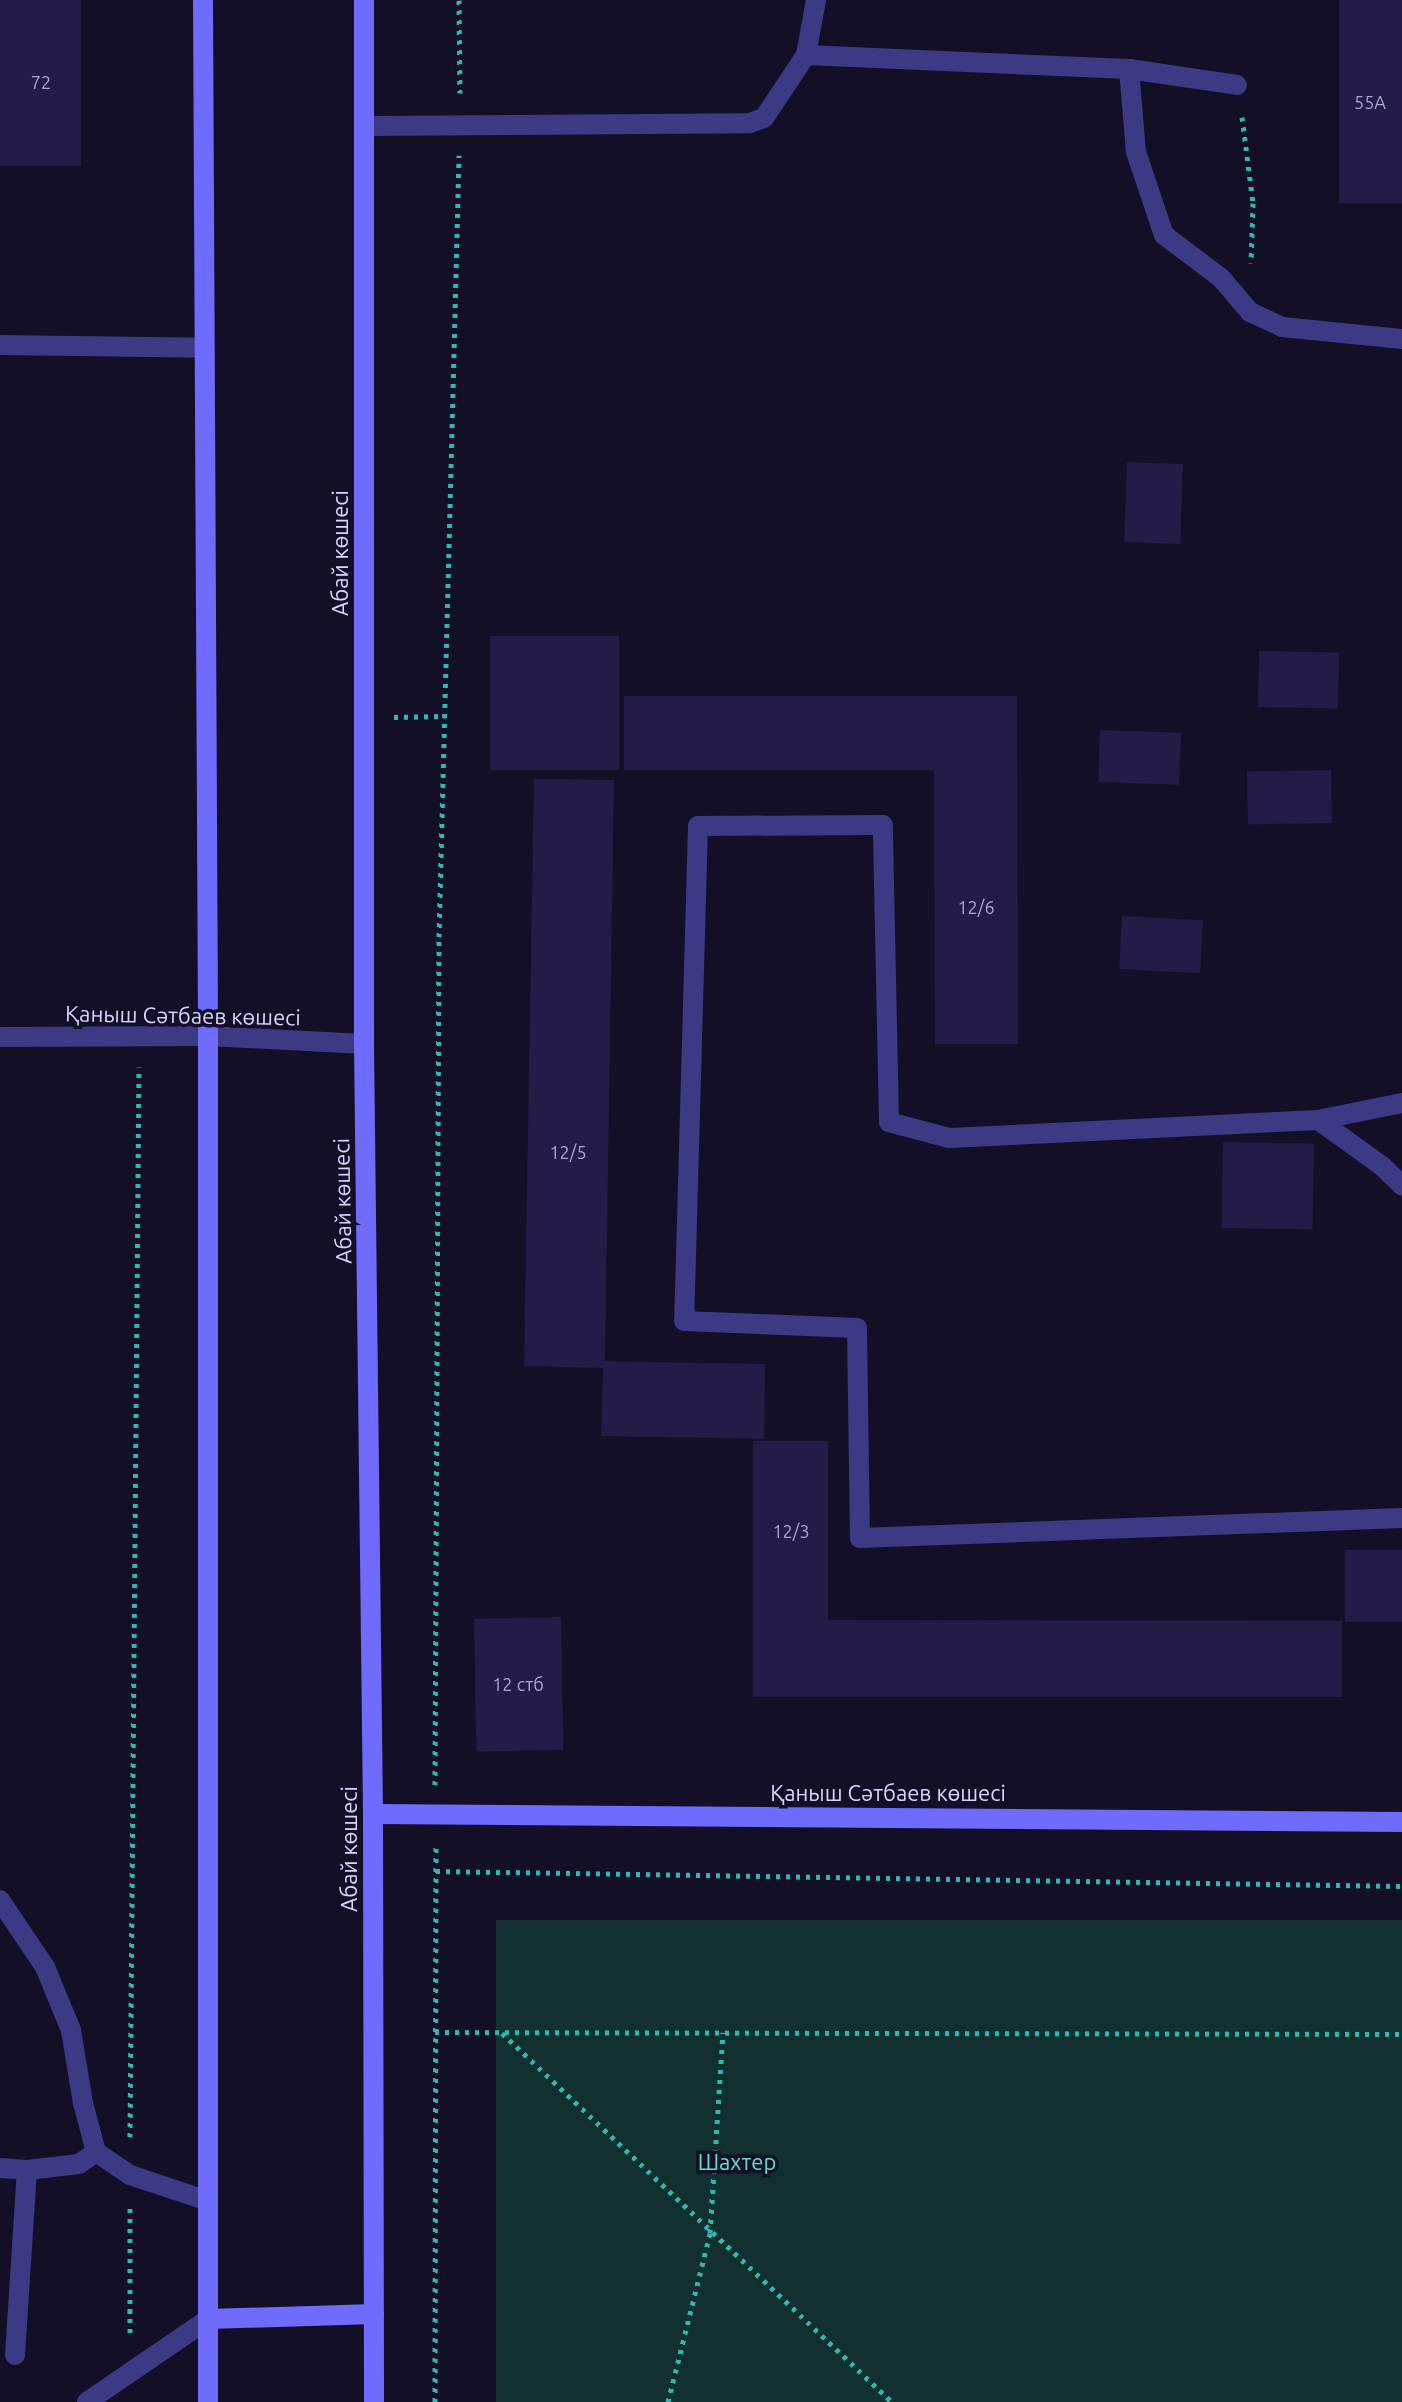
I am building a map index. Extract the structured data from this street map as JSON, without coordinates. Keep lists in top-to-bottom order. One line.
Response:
{"streets":{"main road":["Абай көшесі","Қаныш Сәтбаев көшесі"]},"crossings":[["Абай көшесі","Қаныш Сәтбаев көшесі"]],"parks":["Шахтер"],"house_numbers":["72","55А","12/6","12/5","12/3","12 стб"]}
